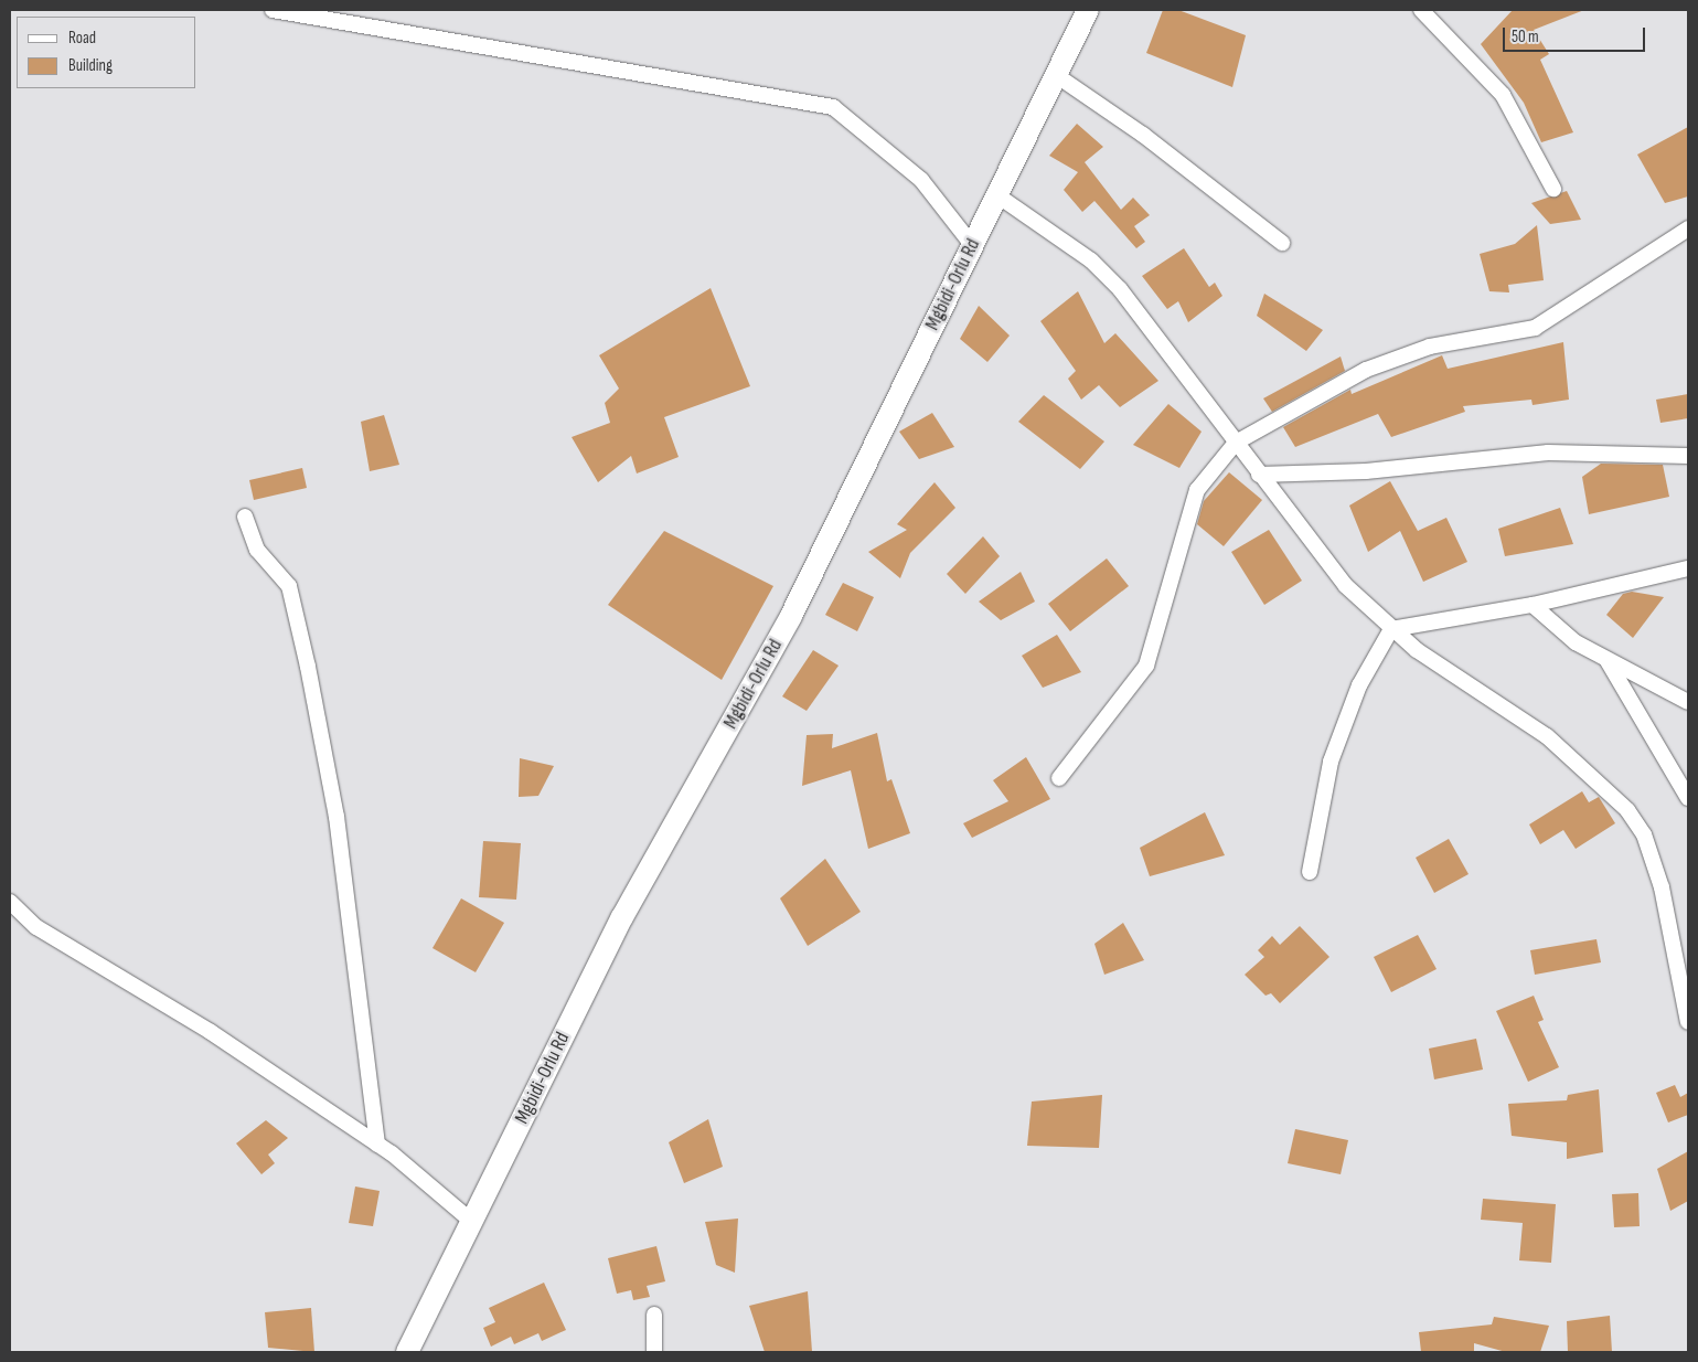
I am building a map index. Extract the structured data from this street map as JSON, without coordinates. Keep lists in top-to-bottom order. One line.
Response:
{"streets":{"main road":["Mgbidi-Orlu Rd"]},"legend":["Road","Building"],"scale_bar":"50 m"}
